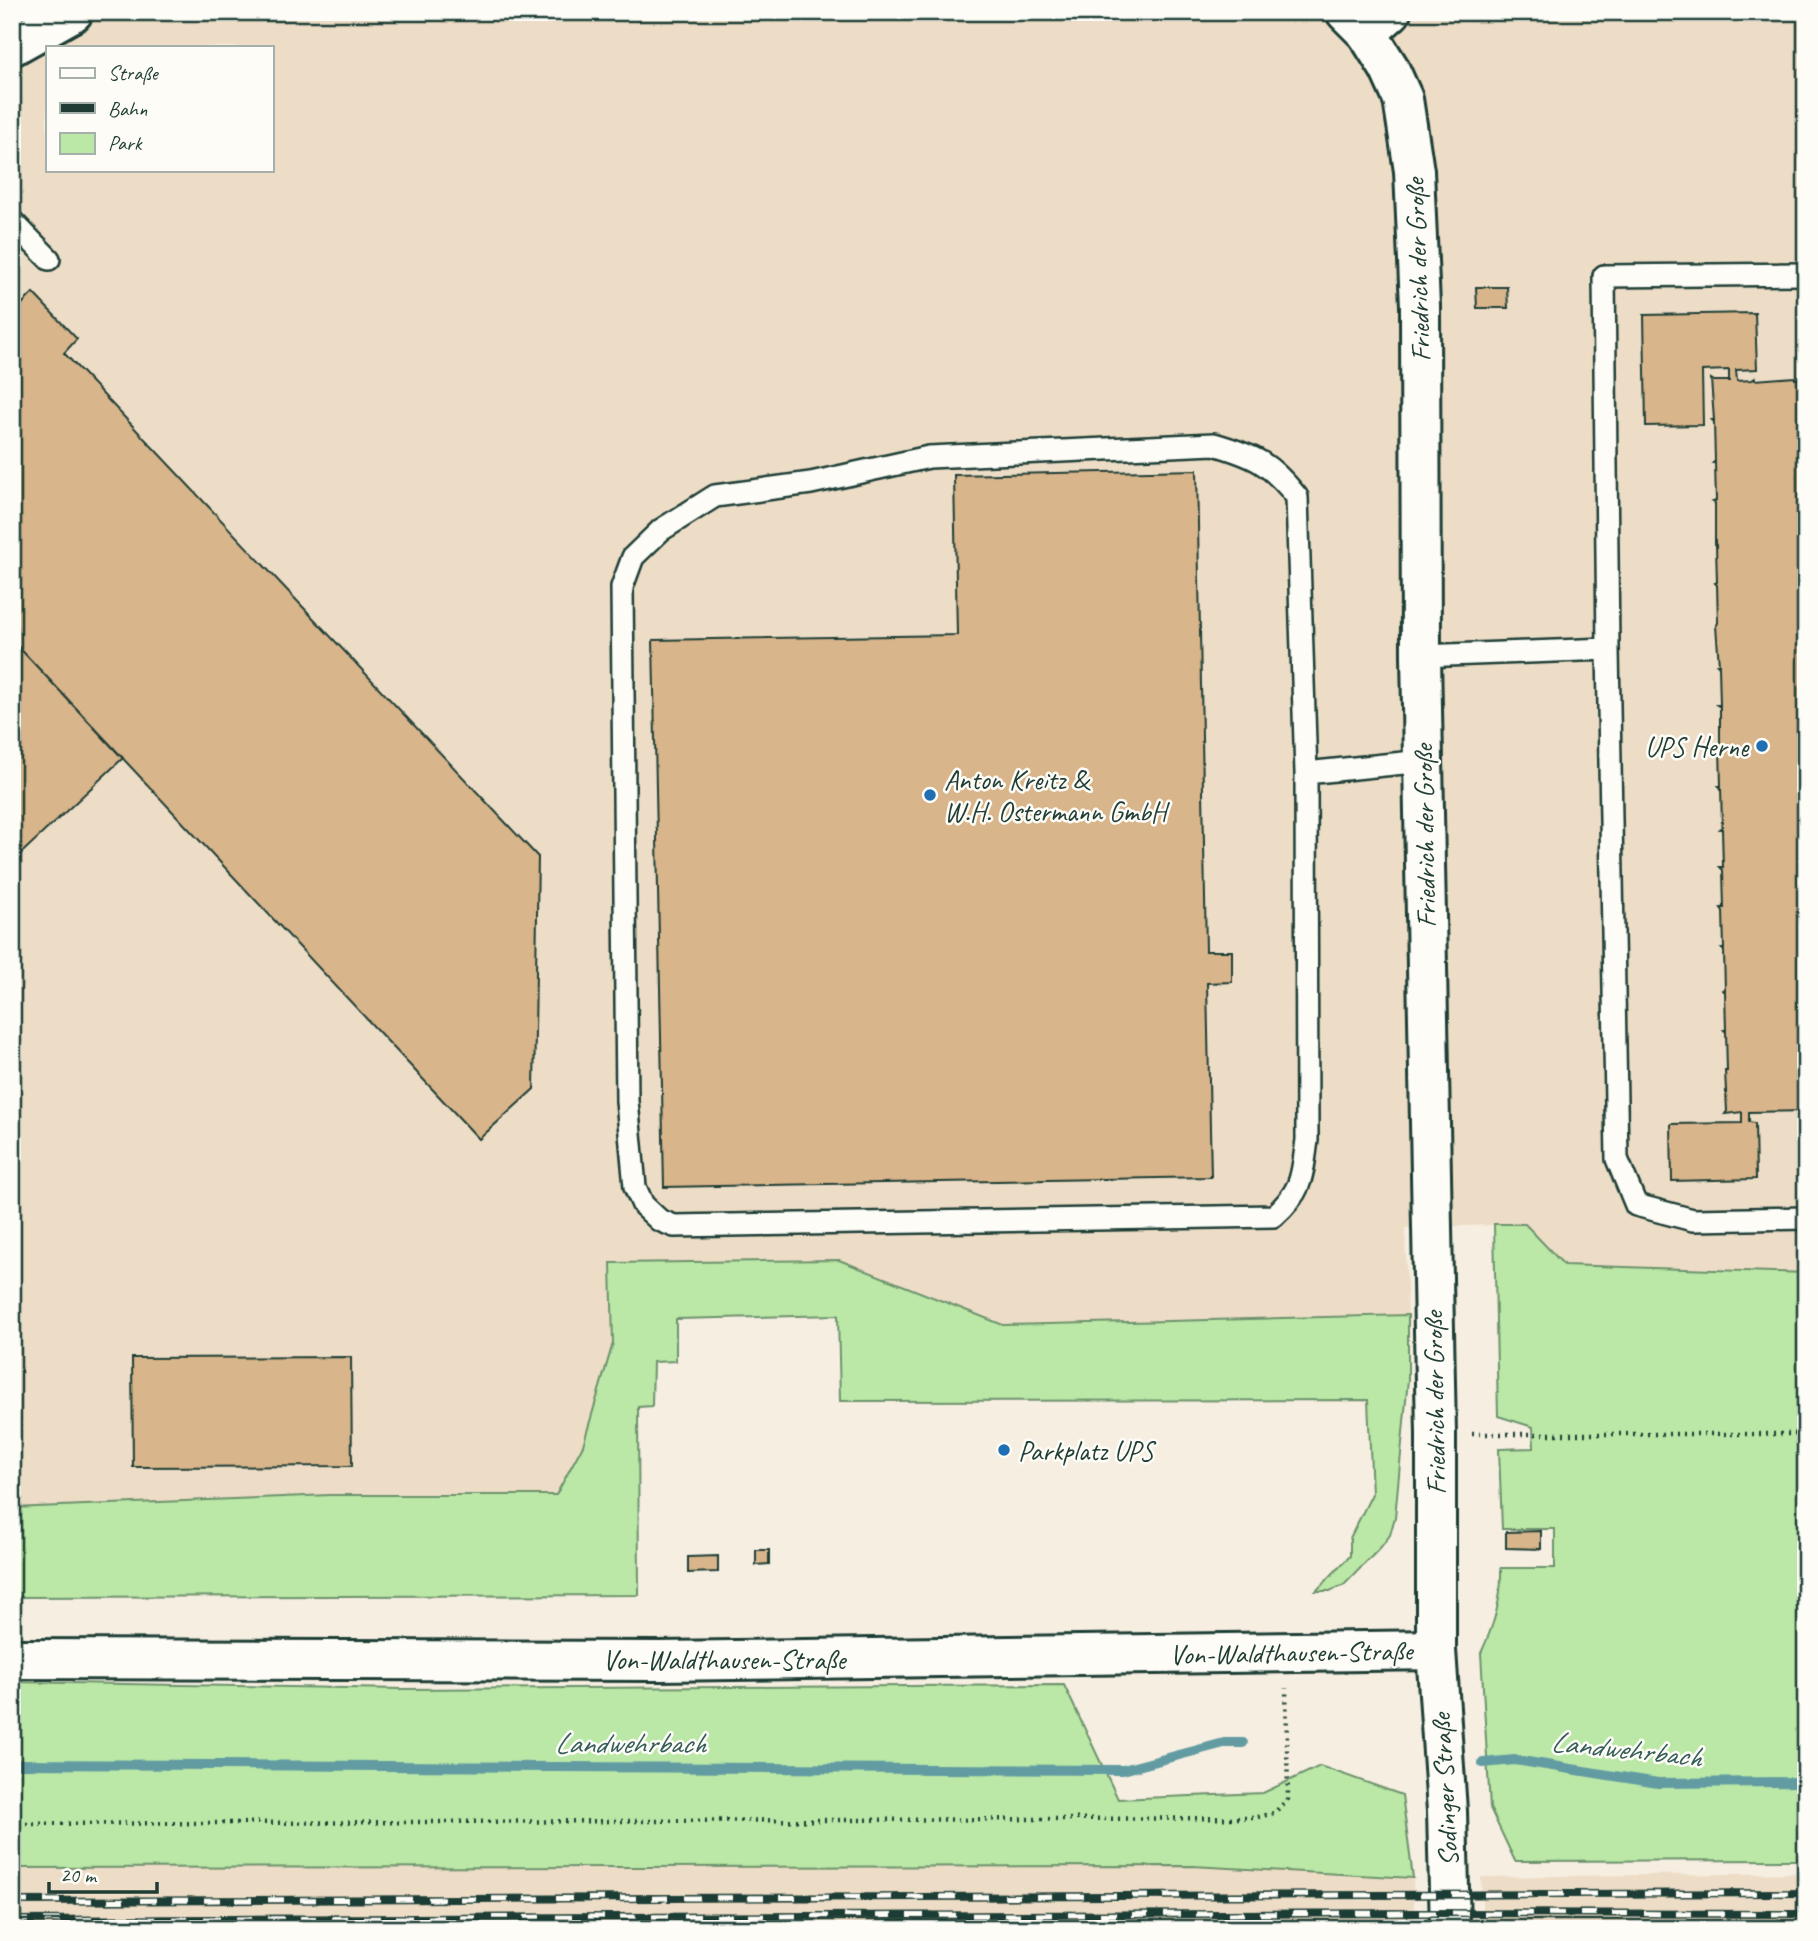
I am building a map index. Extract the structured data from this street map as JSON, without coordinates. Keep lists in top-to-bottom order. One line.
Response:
{"streets":{"street":["Friedrich der Große","Von-Waldthausen-Straße","Sodinger Straße"]},"crossings":[["Friedrich der Große","Von-Waldthausen-Straße"],["Friedrich der Große","Sodinger Straße"],["Von-Waldthausen-Straße","Sodinger Straße"]],"water":["Landwehrbach"],"places":["UPS Herne","Anton Kreitz & W.H. Ostermann GmbH","Parkplatz UPS"],"legend":["Straße","Bahn","Park"],"scale_bar":"20 m"}
